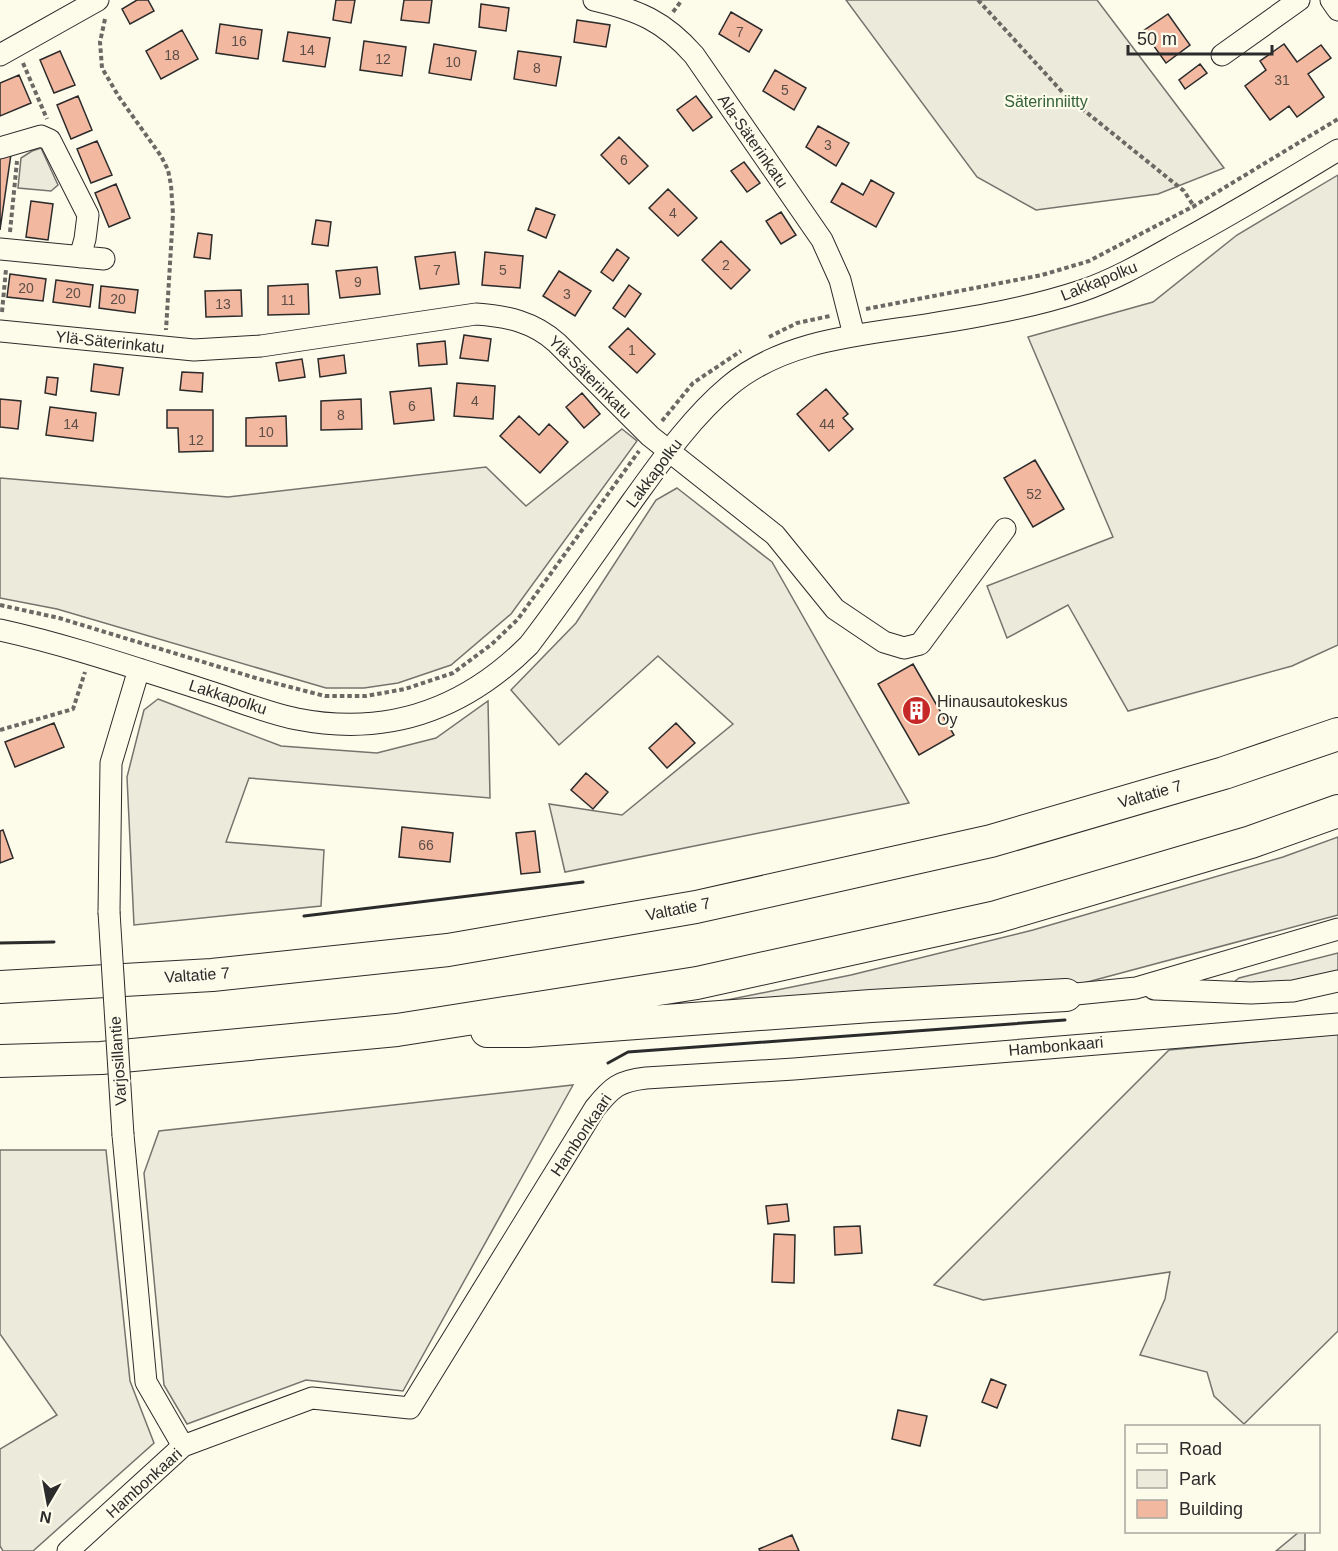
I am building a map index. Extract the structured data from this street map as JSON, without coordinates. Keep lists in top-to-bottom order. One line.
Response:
{"streets":{"highway":["Valtatie 7"],"street":["Ala-Säterinkatu","Lakkapolku","Ylä-Säterinkatu","Hambonkaari","Varjosillantie"]},"crossings":[["Ala-Säterinkatu","Lakkapolku"],["Lakkapolku","Ylä-Säterinkatu"],["Lakkapolku","Varjosillantie"],["Hambonkaari","Varjosillantie"]],"parks":["Säterinniitty"],"places":{"building":["Hinausautokeskus Oy"]},"house_numbers":["7","16","14","18","12","10","8","31","5","3","6","4","2","7","5","9","20","20","3","20","11","13","1","4","6","8","14","44","10","12","52","66"],"legend":["Road","Park","Building"],"scale_bar":"50 m","north":"bottom"}
